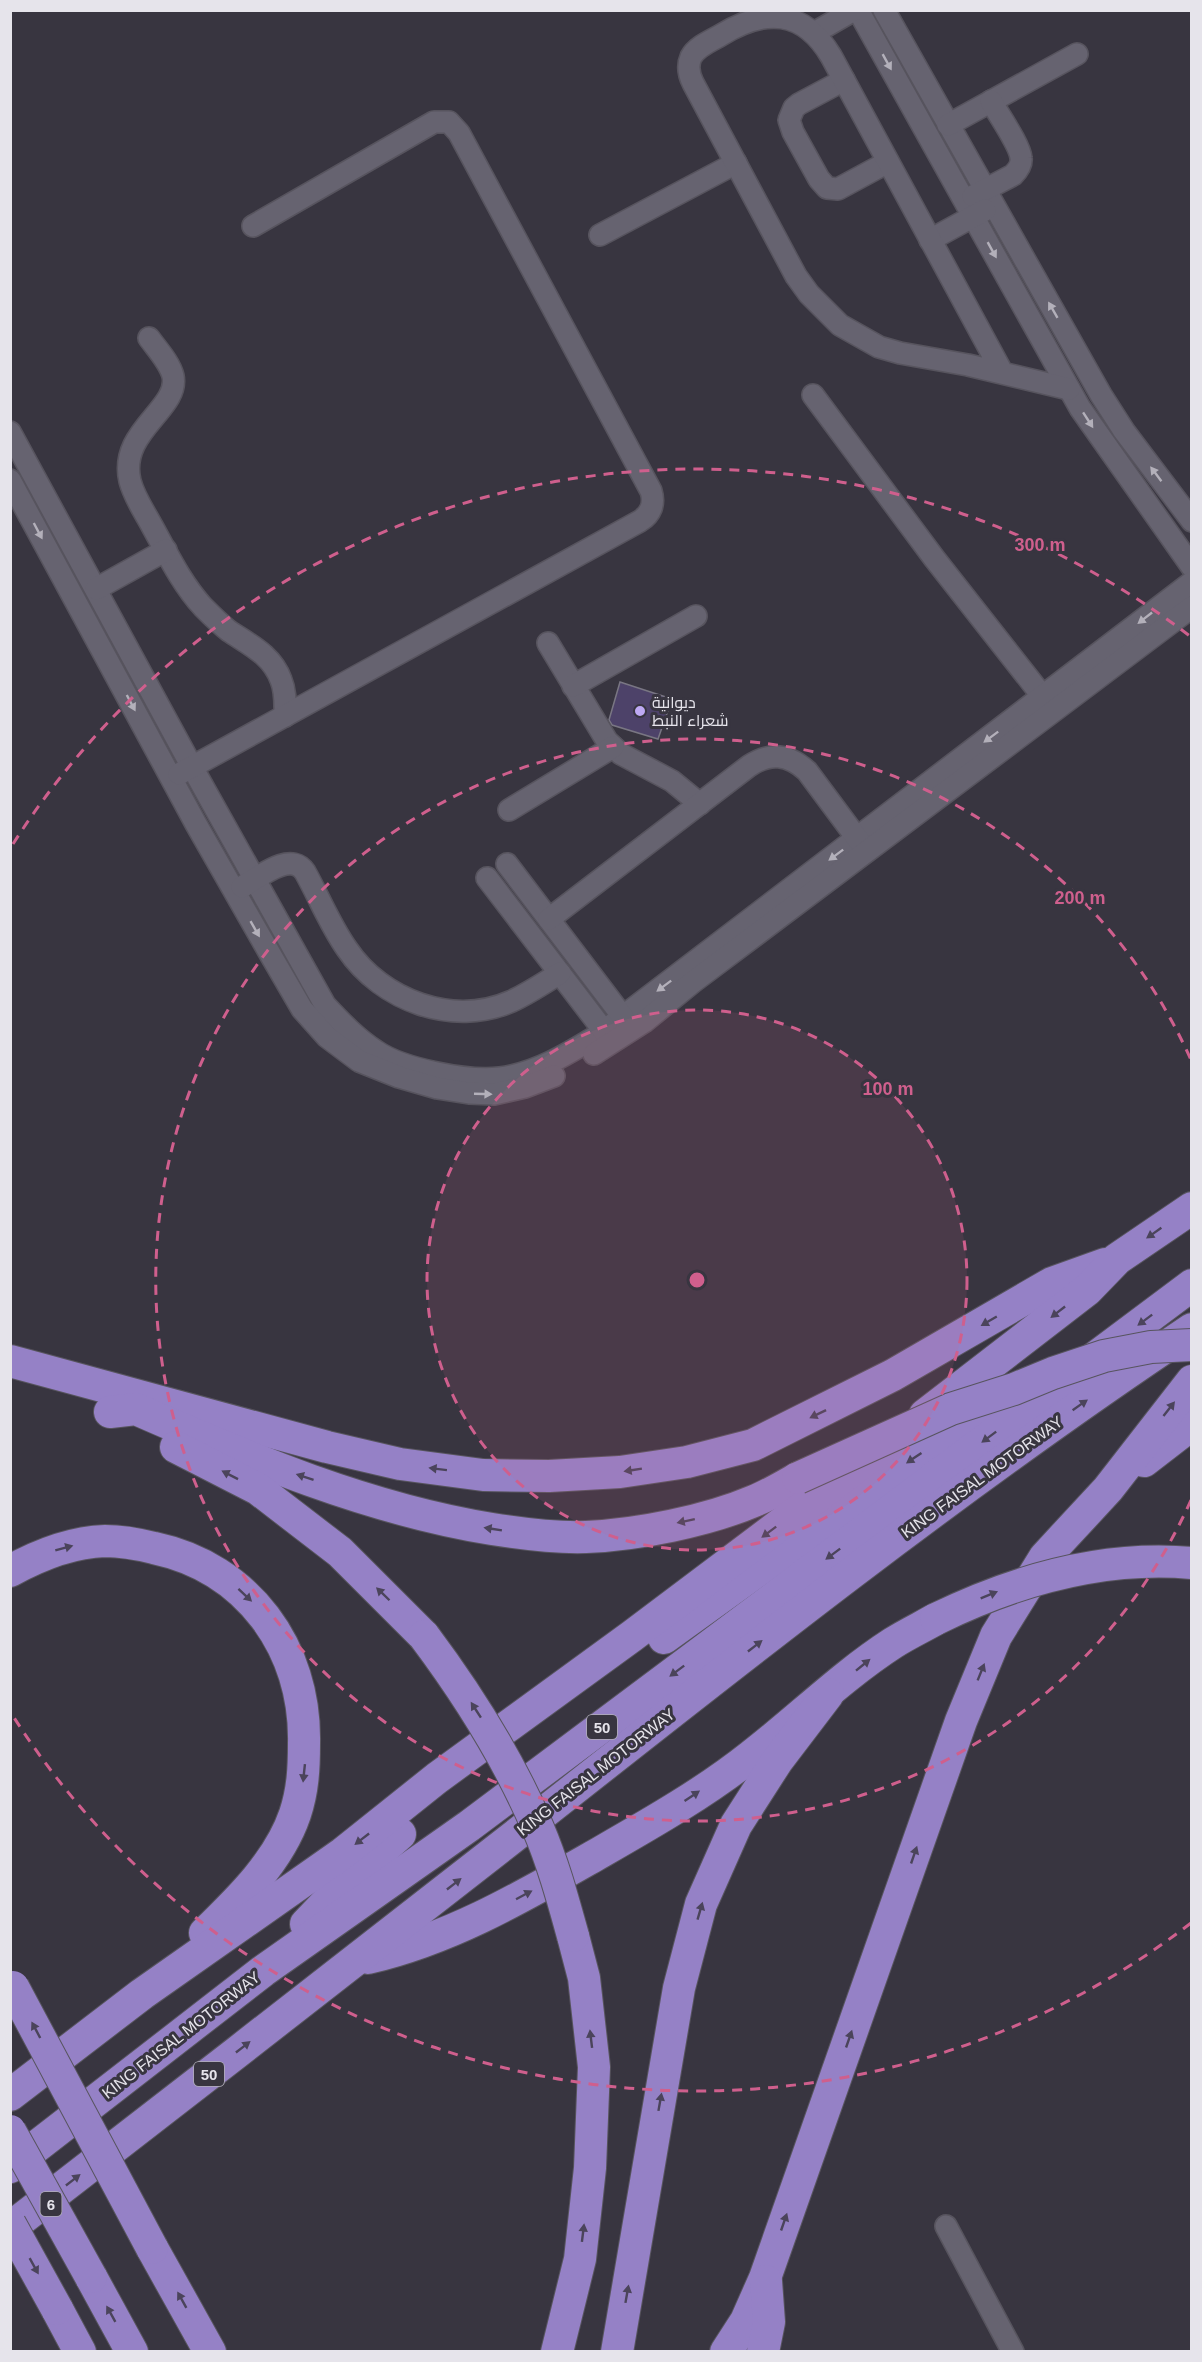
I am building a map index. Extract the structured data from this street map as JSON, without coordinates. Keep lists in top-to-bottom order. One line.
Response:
{"streets":{"highway":["KING FAISAL MOTORWAY","50","6"]},"places":["ديوانية شعراء النبط"],"rings":["300 m","200 m","100 m"]}
